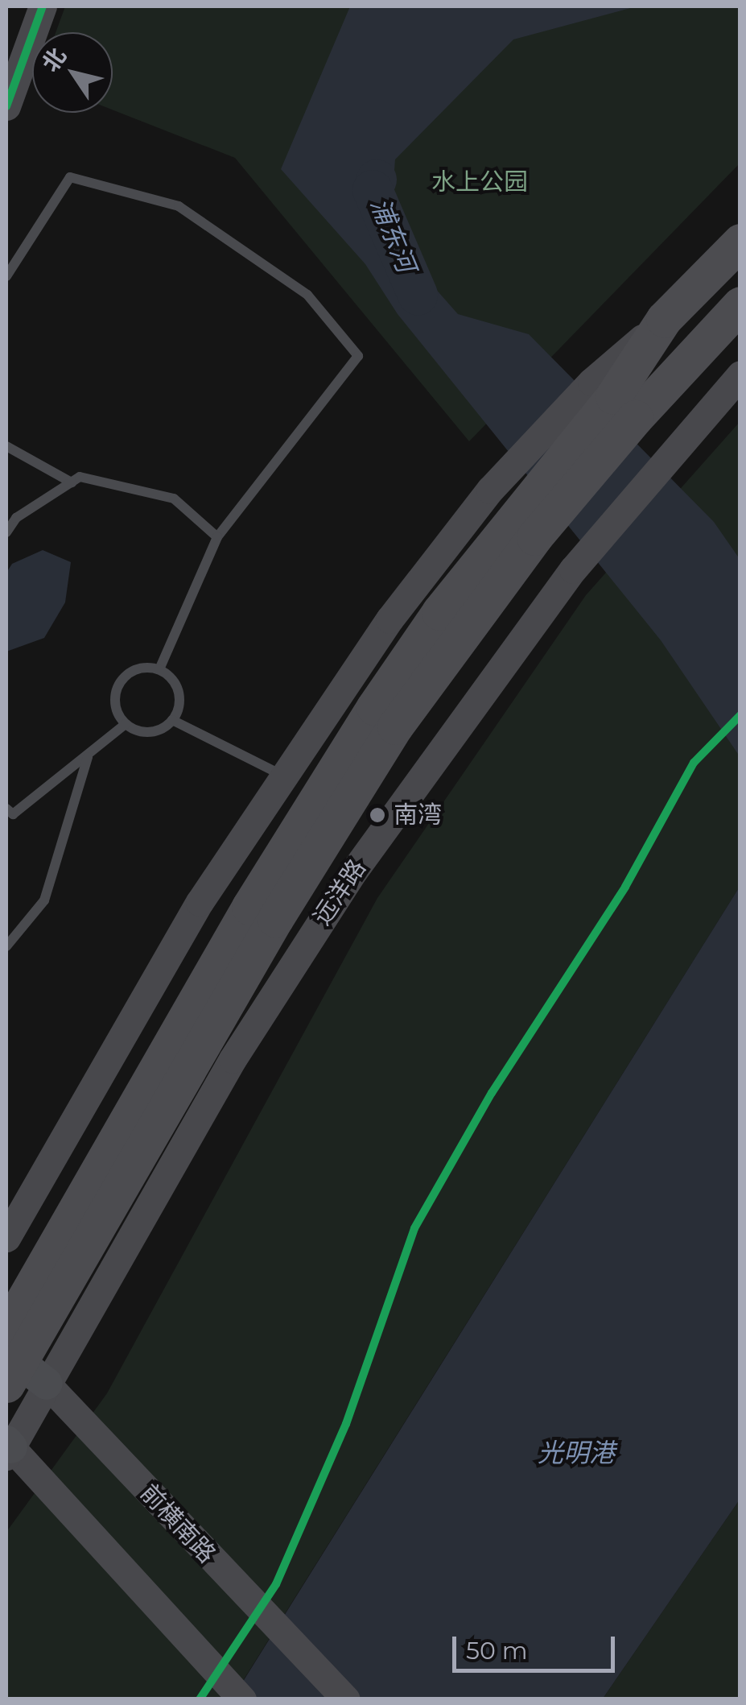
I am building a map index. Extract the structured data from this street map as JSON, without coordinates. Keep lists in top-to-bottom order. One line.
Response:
{"streets":{"main road":["远洋路","前横南路"]},"crossings":[["远洋路","前横南路"]],"water":["浦东河","光明港"],"parks":["水上公园"],"places":["南湾"],"scale_bar":"50 m","north":"top left"}
